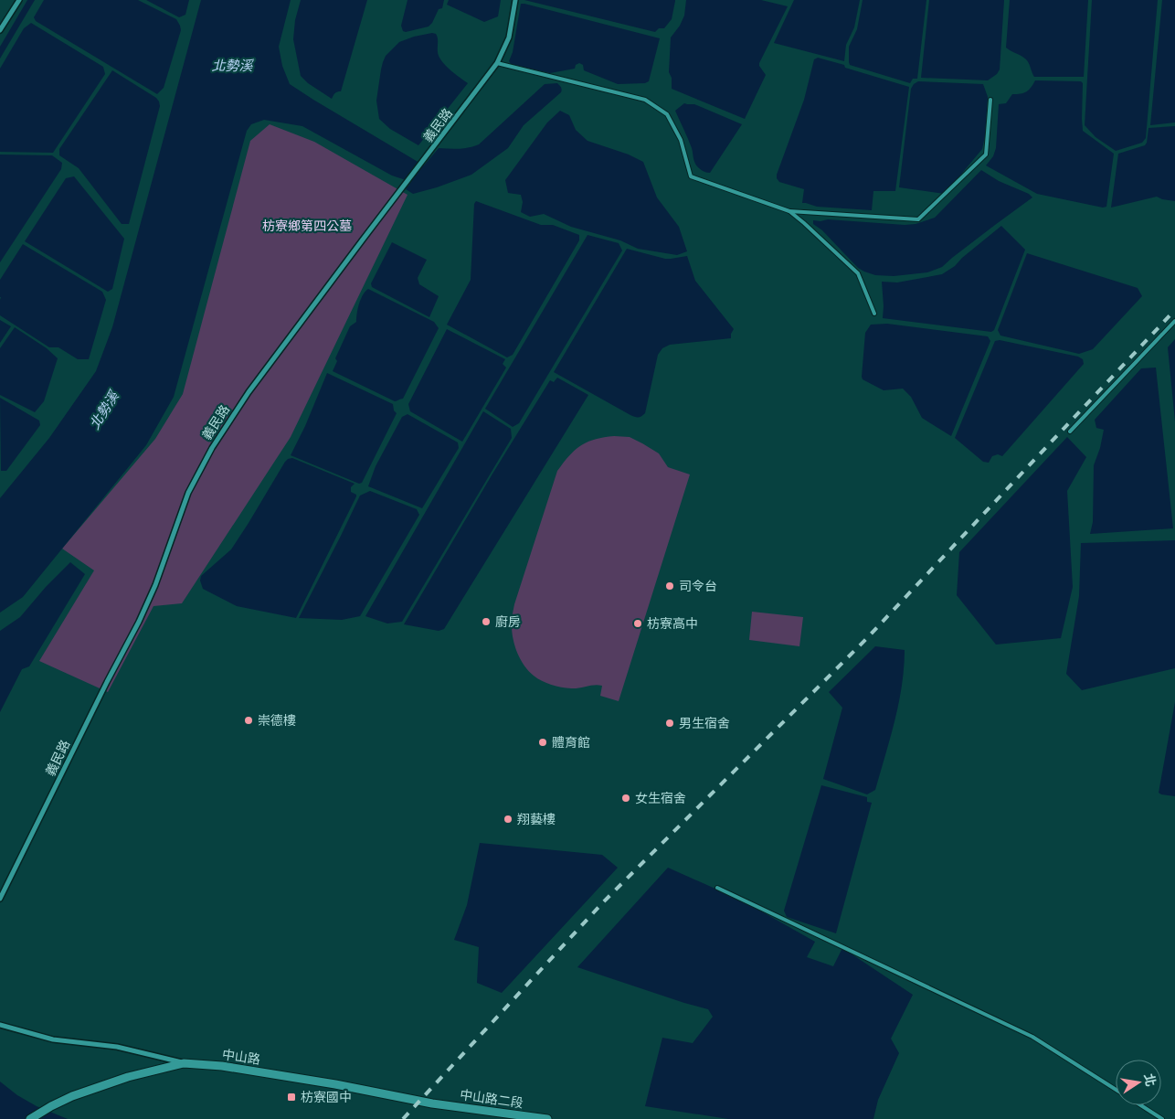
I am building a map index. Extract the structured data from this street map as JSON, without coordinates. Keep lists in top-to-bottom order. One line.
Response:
{"streets":{"street":["義民路","中山路","中山路二段"]},"crossings":[["中山路","中山路二段"]],"water":["北勢溪"],"parks":["枋寮鄉第四公墓"],"places":{"other":["司令台","廚房","枋寮高中","崇德樓","男生宿舍","體育館","女生宿舍","翔藝樓"],"transit":["枋寮國中"]},"north":"right"}
